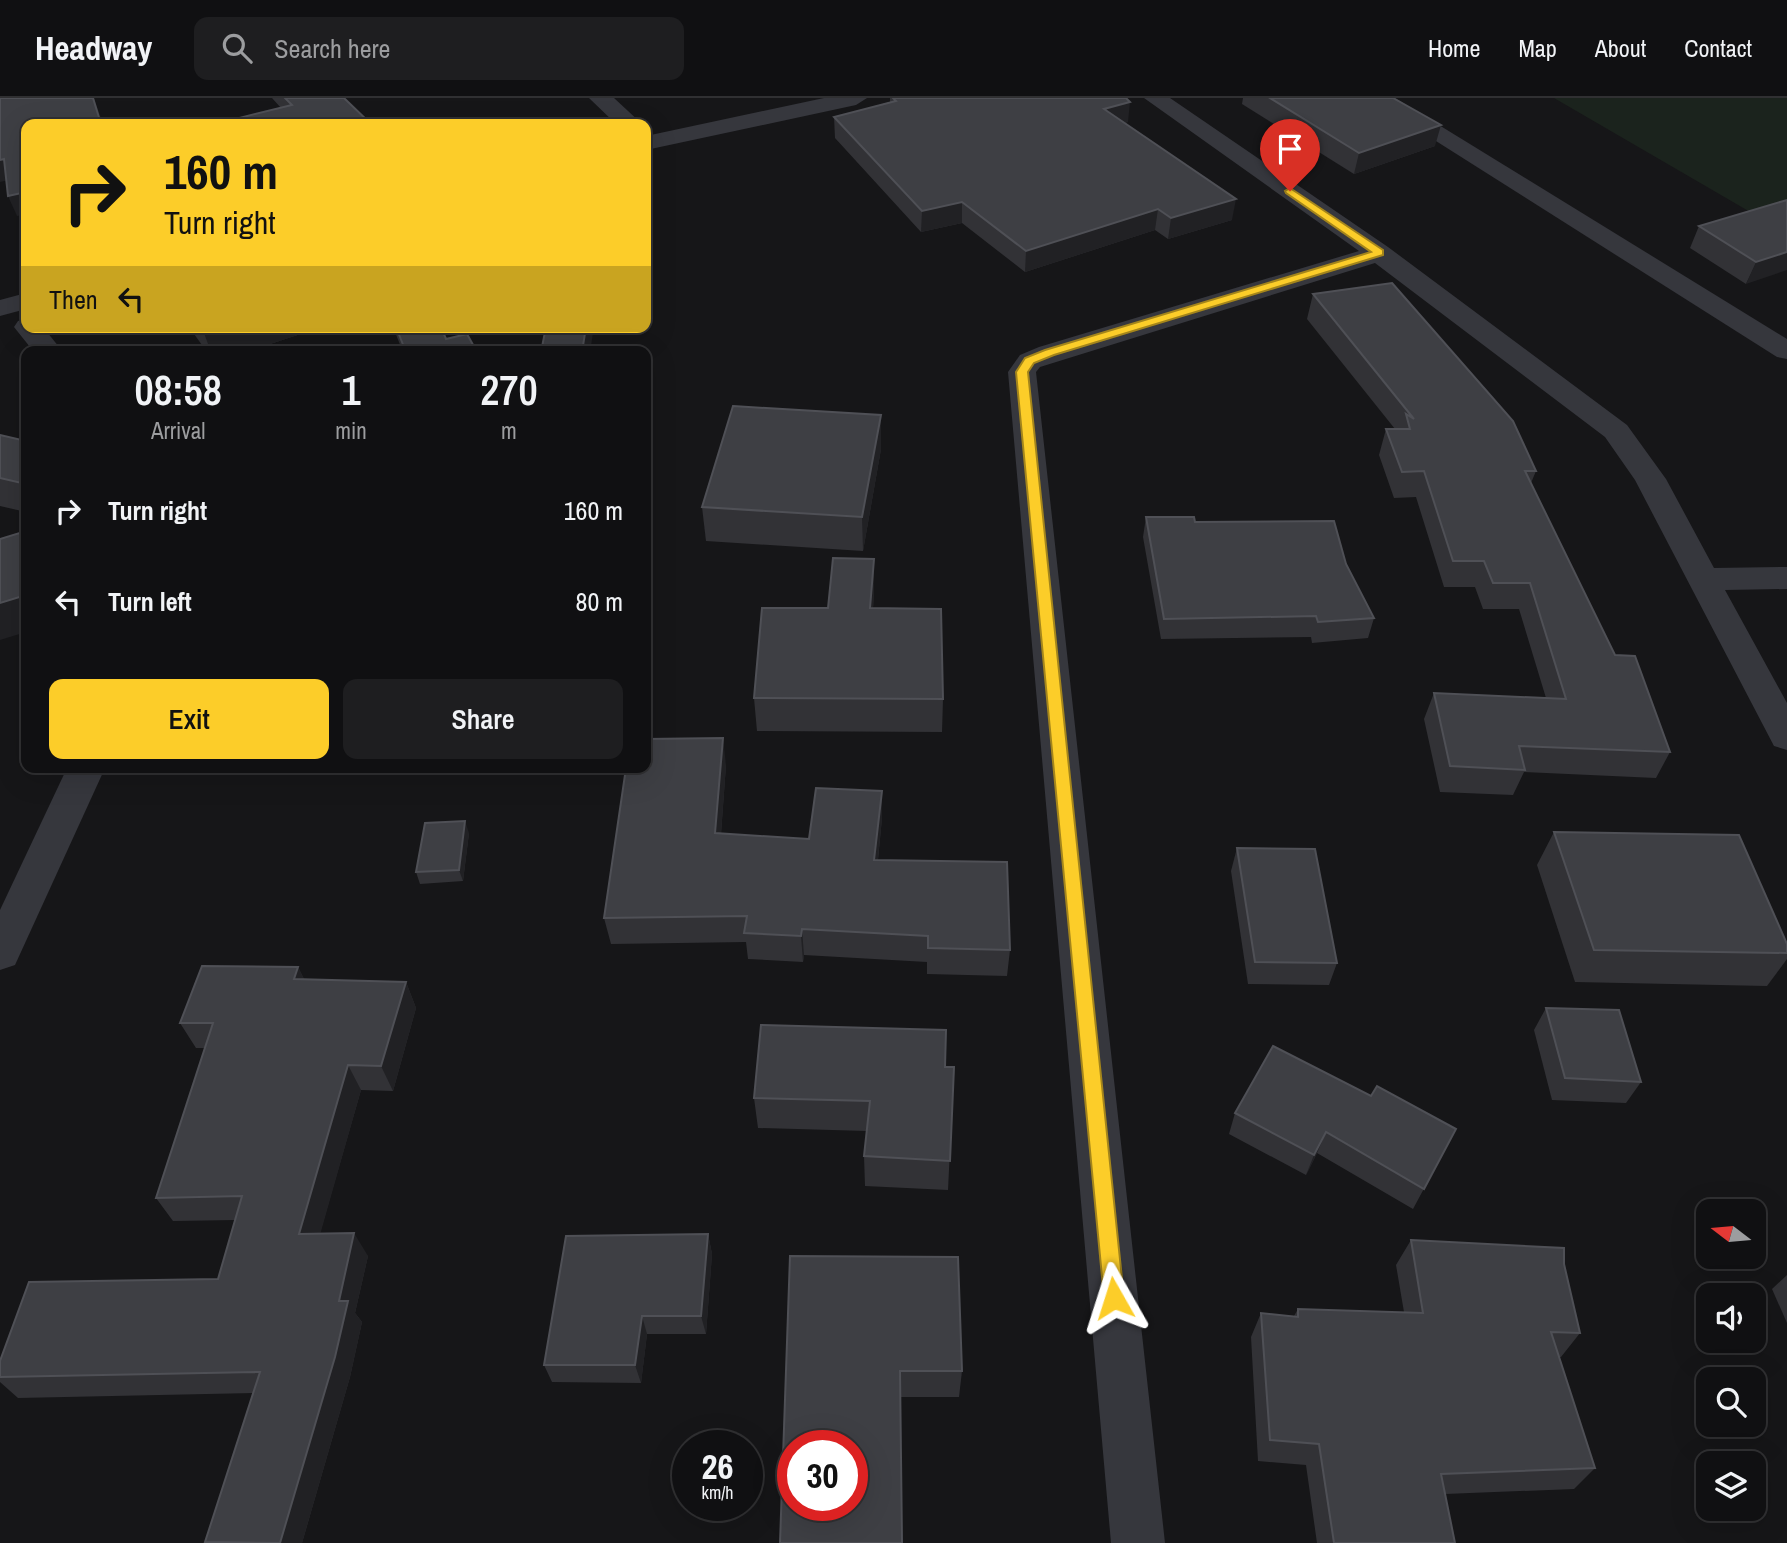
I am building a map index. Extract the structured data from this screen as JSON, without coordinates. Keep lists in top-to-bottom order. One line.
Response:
{"north":"left","page":{"header":"Headway","search":"Search here","nav":["Home","Map","About","Contact"],"turn":["160 m","Turn right"],"then":"Then","eta":["08:58","Arrival","1","min","270","m"],"list":[{"name":"Turn right","value":"160 m"},{"name":"Turn left","value":"80 m"}],"buttons":["Exit","Share"],"speed":"26 km/h","limit":"30"}}
